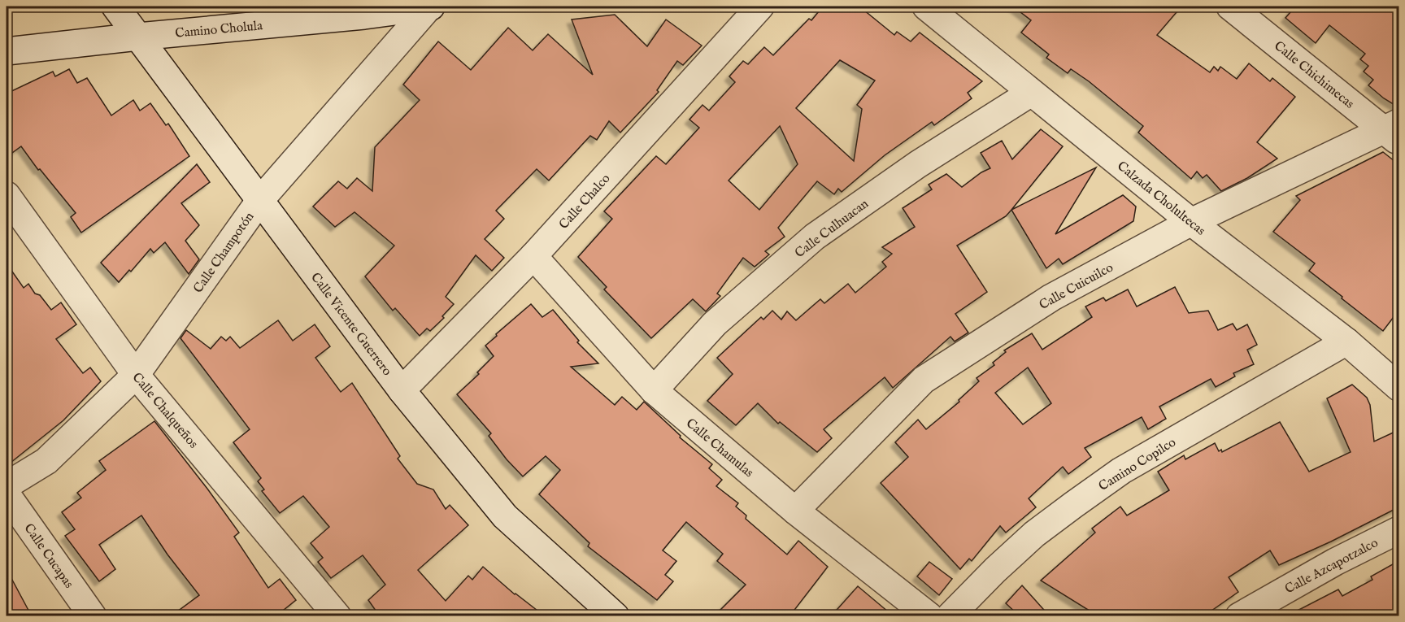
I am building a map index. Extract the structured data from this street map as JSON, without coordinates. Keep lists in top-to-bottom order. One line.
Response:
{"streets":{"street":["Camino Cholula","Calle Chichimecas","Calzada Cholultecas","Calle Chalco","Calle Culhuacan","Calle Champotón","Calle Cuicuilco","Calle Vicente Guerrero","Calle Chalqueños","Calle Chamulas","Camino Copilco","Calle Cucapas","Calle Azcapotzalco"]},"crossings":[["Camino Cholula","Calle Champotón"],["Camino Cholula","Calle Vicente Guerrero"],["Calle Chichimecas","Calle Cuicuilco"],["Calzada Cholultecas","Calle Culhuacan"],["Calzada Cholultecas","Calle Cuicuilco"],["Calzada Cholultecas","Camino Copilco"],["Calle Chalco","Calle Vicente Guerrero"],["Calle Chalco","Calle Chamulas"],["Calle Culhuacan","Calle Chamulas"],["Calle Champotón","Calle Vicente Guerrero"],["Calle Champotón","Calle Chalqueños"],["Calle Cuicuilco","Calle Chamulas"]]}
